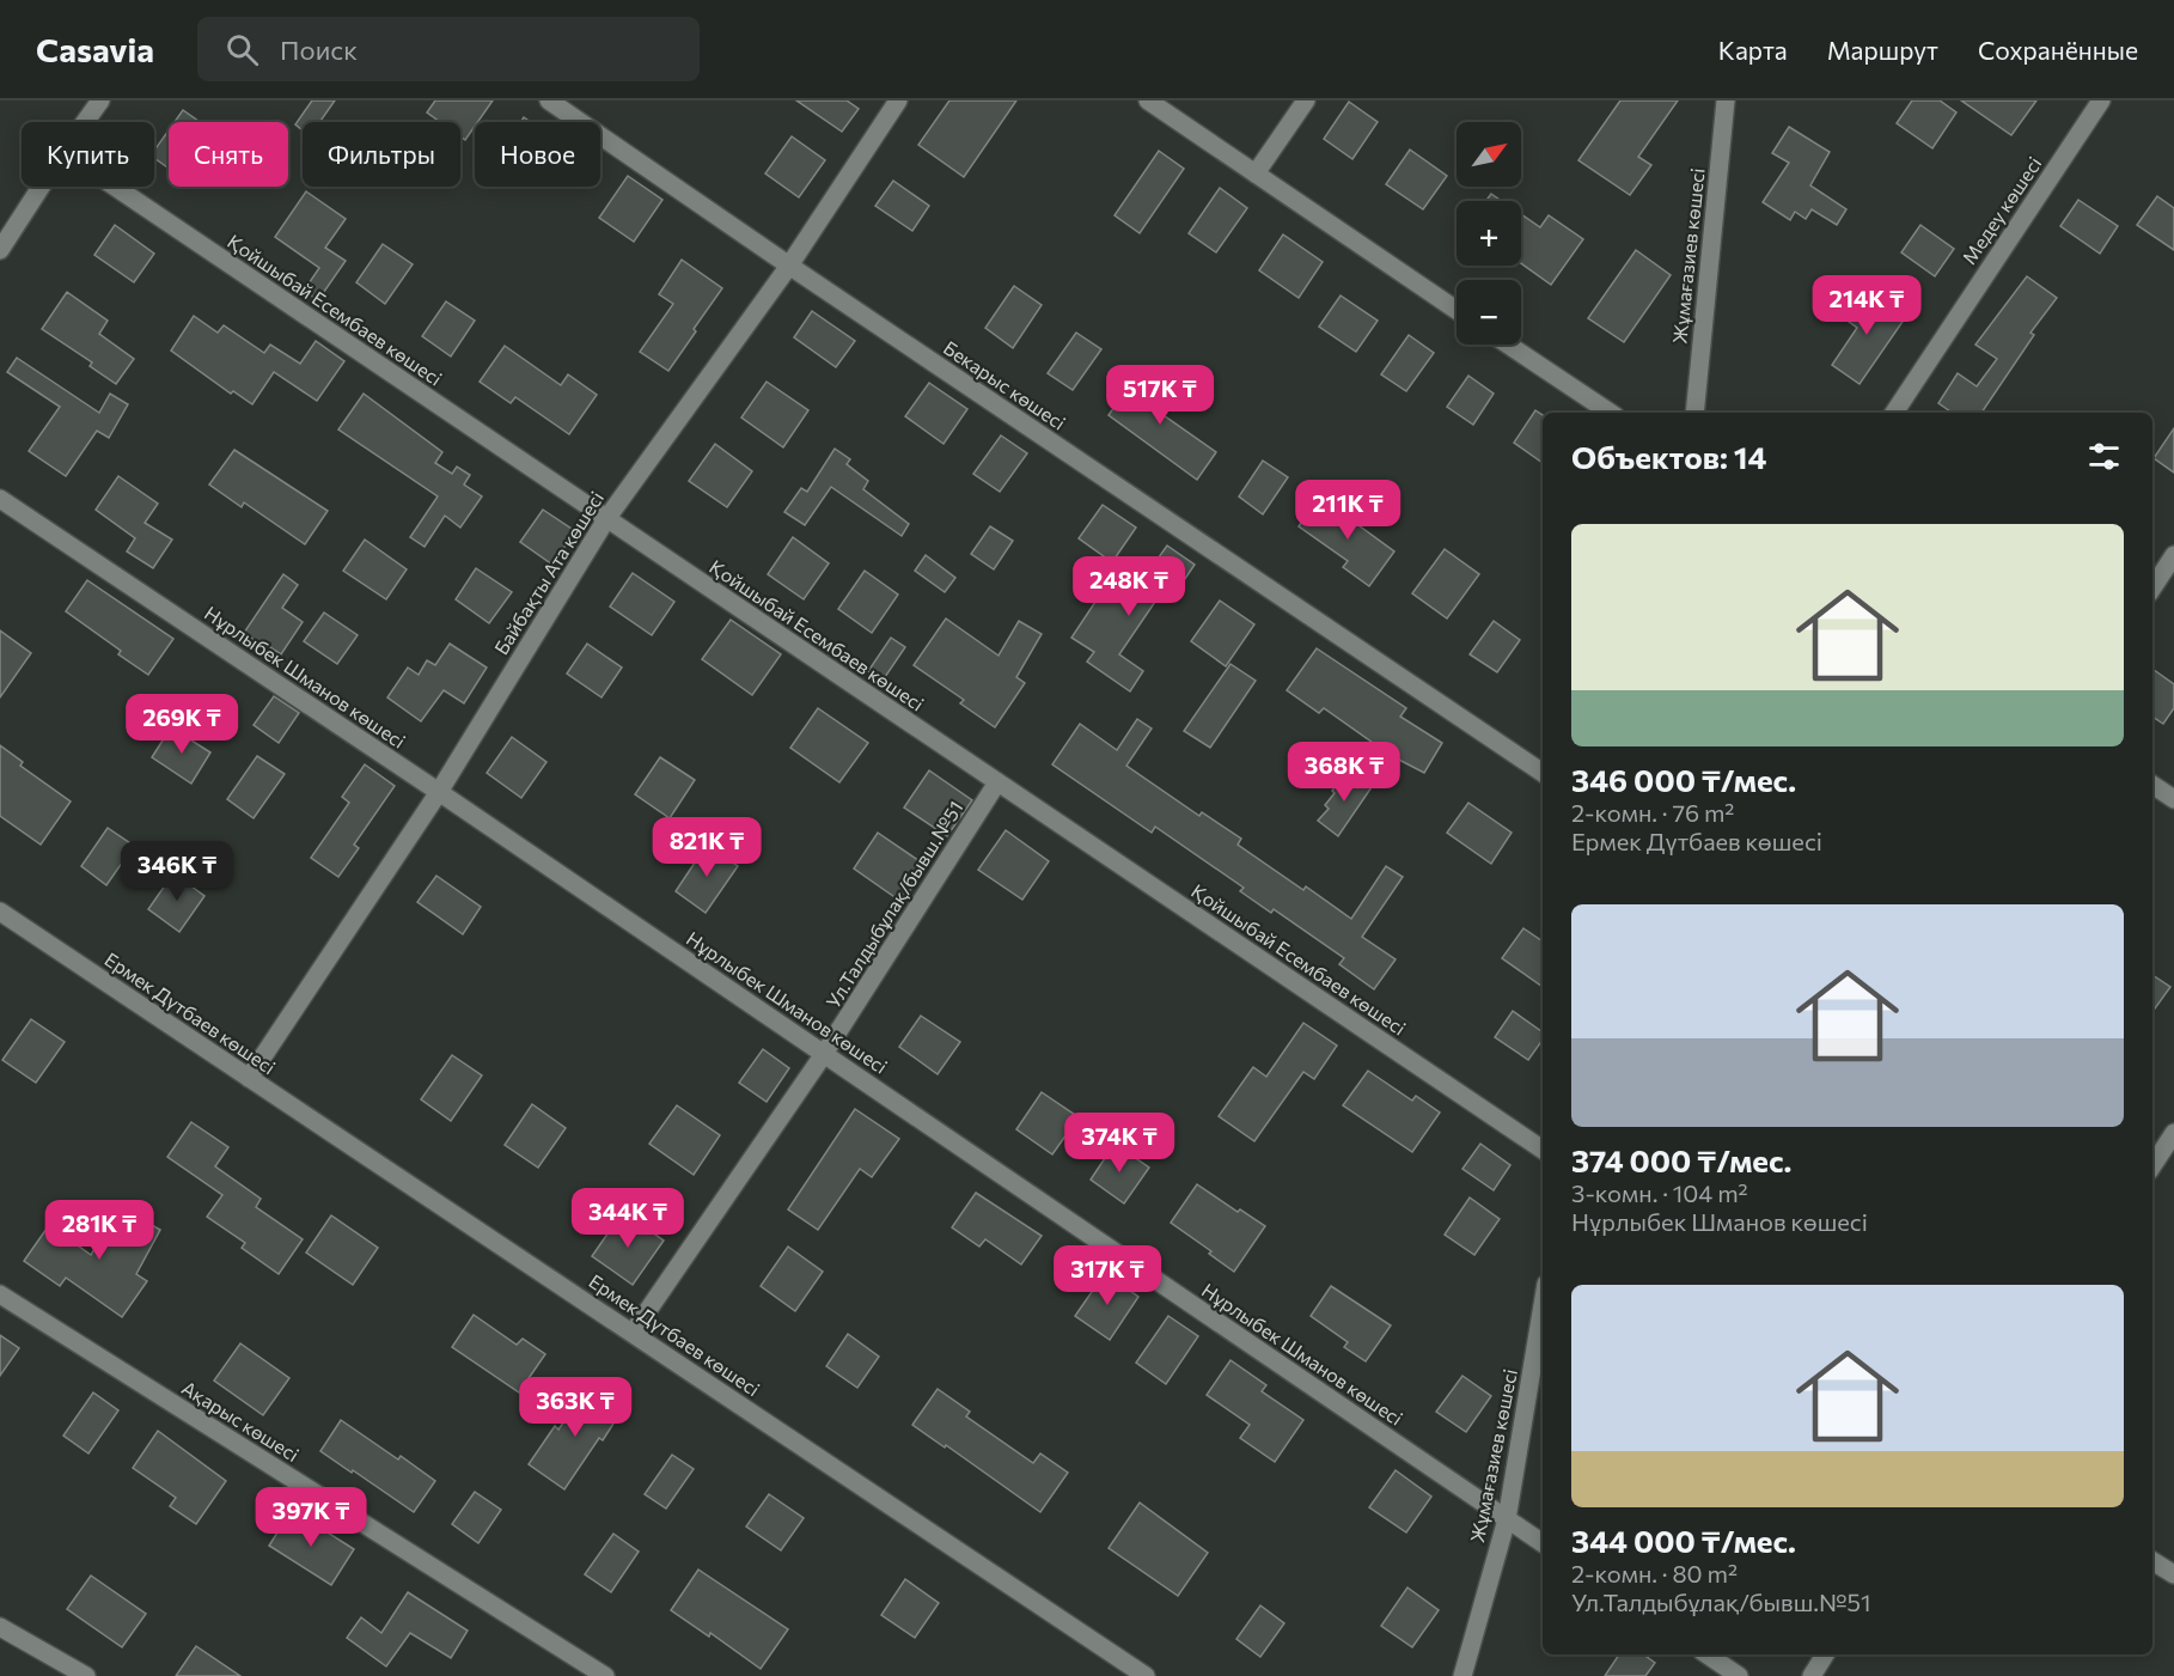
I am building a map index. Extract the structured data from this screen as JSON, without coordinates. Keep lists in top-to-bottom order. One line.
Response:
{"streets":{"street":["Медеу көшесі","Жұмағазиев көшесі","Қойшыбай Есембаев көшесі","Бекарыс көшесі","Байбақты Ата көшесі","Нұрлыбек Шманов көшесі","Ул.Талдыбұлақ/бывш.№51","Ермек Дүтбаев көшесi","Ақарыс көшесi"]},"crossings":[["Жұмағазиев көшесі","Нұрлыбек Шманов көшесі"],["Қойшыбай Есембаев көшесі","Байбақты Ата көшесі"],["Қойшыбай Есембаев көшесі","Ул.Талдыбұлақ/бывш.№51"],["Бекарыс көшесі","Байбақты Ата көшесі"],["Байбақты Ата көшесі","Нұрлыбек Шманов көшесі"],["Байбақты Ата көшесі","Ермек Дүтбаев көшесi"],["Нұрлыбек Шманов көшесі","Ул.Талдыбұлақ/бывш.№51"],["Ул.Талдыбұлақ/бывш.№51","Ермек Дүтбаев көшесi"]],"north":"top right","page":{"header":"Casavia","search":"Поиск","nav":["Карта","Маршрут","Сохранённые"],"map_buttons":["+","−"],"chip":["Купить","Снять","Фильтры","Новое"],"price":["214K ₸","517K ₸","211K ₸","248K ₸","269K ₸","368K ₸","821K ₸","346K ₸","374K ₸","344K ₸","281K ₸","317K ₸","363K ₸","397K ₸"],"heading":"Объектов: 14","list":[{"name":"346 000 ₸/мес.","note":"2-комн. · 76 m² · Ермек Дүтбаев көшесi"},{"name":"374 000 ₸/мес.","note":"3-комн. · 104 m² · Нұрлыбек Шманов көшесі"},{"name":"344 000 ₸/мес.","note":"2-комн. · 80 m² · Ул.Талдыбұлақ/бывш.№51"}]}}
